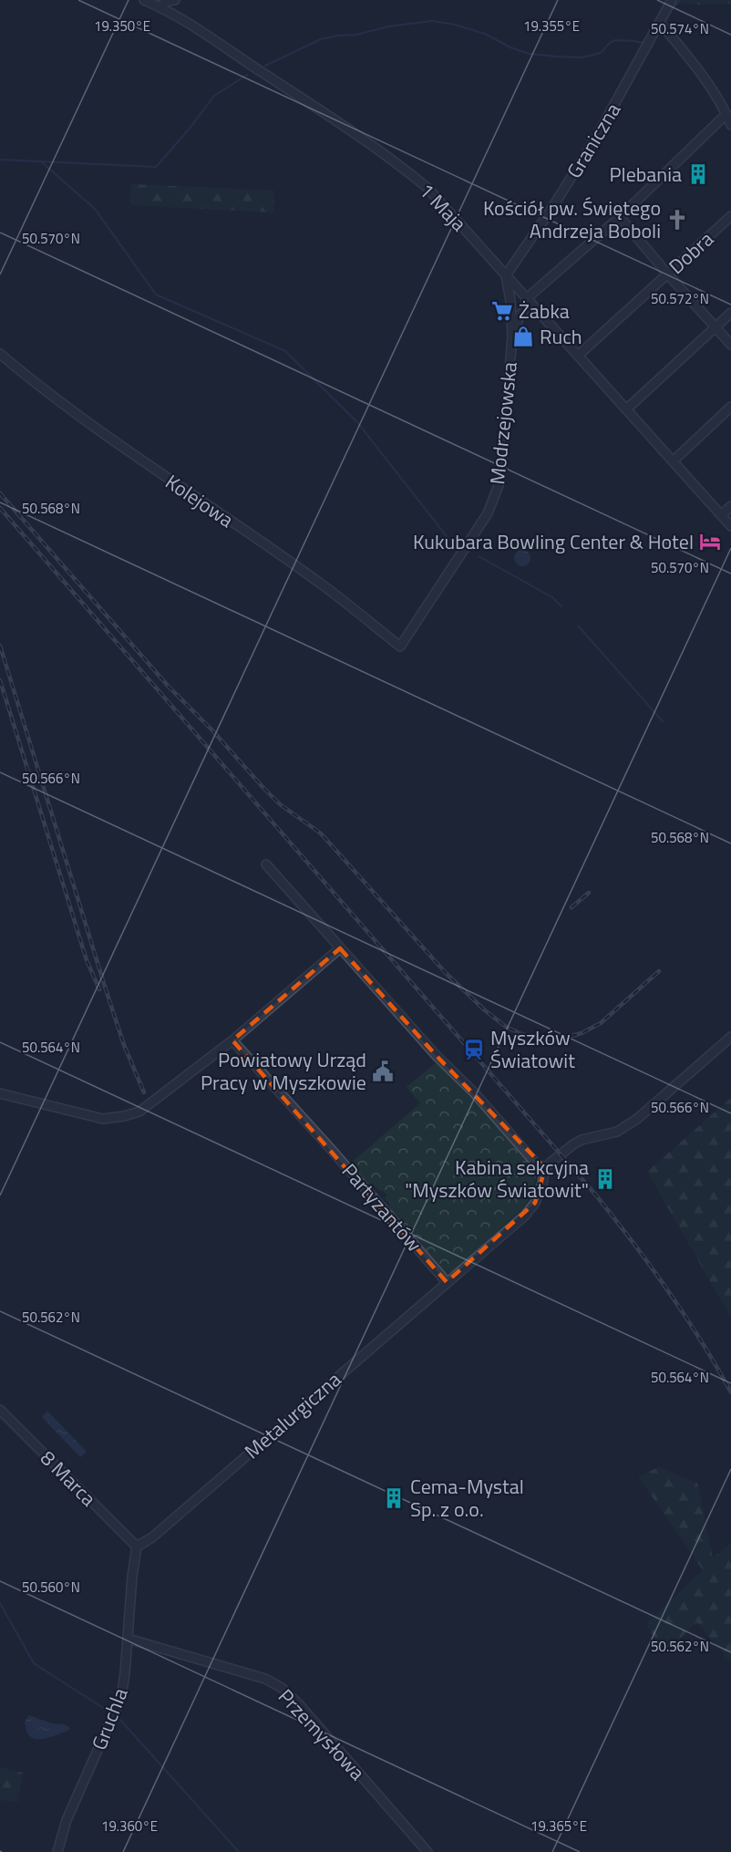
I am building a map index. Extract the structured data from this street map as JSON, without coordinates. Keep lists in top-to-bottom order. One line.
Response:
{"streets":{"street":["Graniczna","1 Maja","Dobra","Modrzejowska","Kolejowa","Partyzantów","Metalurgiczna","8 Marca","Gruchla","Przemysłowa"]},"crossings":[["Graniczna","1 Maja"],["Graniczna","Modrzejowska"],["1 Maja","Dobra"],["1 Maja","Modrzejowska"],["Modrzejowska","Kolejowa"],["Partyzantów","Metalurgiczna"],["Metalurgiczna","8 Marca"],["Metalurgiczna","Gruchla"],["8 Marca","Gruchla"],["Gruchla","Przemysłowa"]],"places":{"building":["Plebania","Kabina sekcyjna \"Myszków Światowit\"","Cema-Mystal Sp. z o.o."],"church":["Kościół pw. Świętego Andrzeja Boboli"],"supermarket":["Żabka"],"shop":["Ruch"],"hotel":["Kukubara Bowling Center & Hotel"],"station":["Myszków Światowit"],"public building":["Powiatowy Urząd Pracy w Myszkowie"]},"coordinates":["19.350°E","19.355°E","50.574°N","50.570°N","50.572°N","50.568°N","50.566°N","50.564°N","50.562°N","50.560°N","19.360°E","19.365°E"]}
